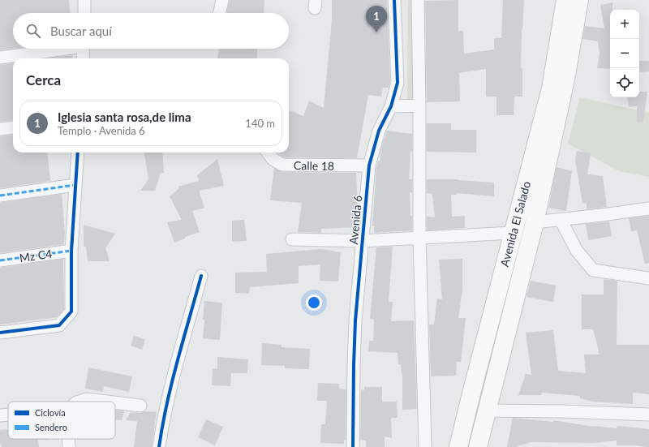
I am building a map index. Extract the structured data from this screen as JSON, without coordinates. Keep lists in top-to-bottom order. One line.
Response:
{"streets":{"main road":["Avenida El Salado"],"street":["Calle 18","Avenida 6","Mz C4"]},"crossings":[["Calle 18","Avenida 6"]],"legend":["Ciclovía","Sendero"],"page":{"pins":"1","map_buttons":["+","−"],"search":"Buscar aquí","heading":"Cerca","list":[{"mark":"1","name":"Iglesia santa rosa,de lima","note":"Templo · Avenida 6","value":"140 m"}]}}
